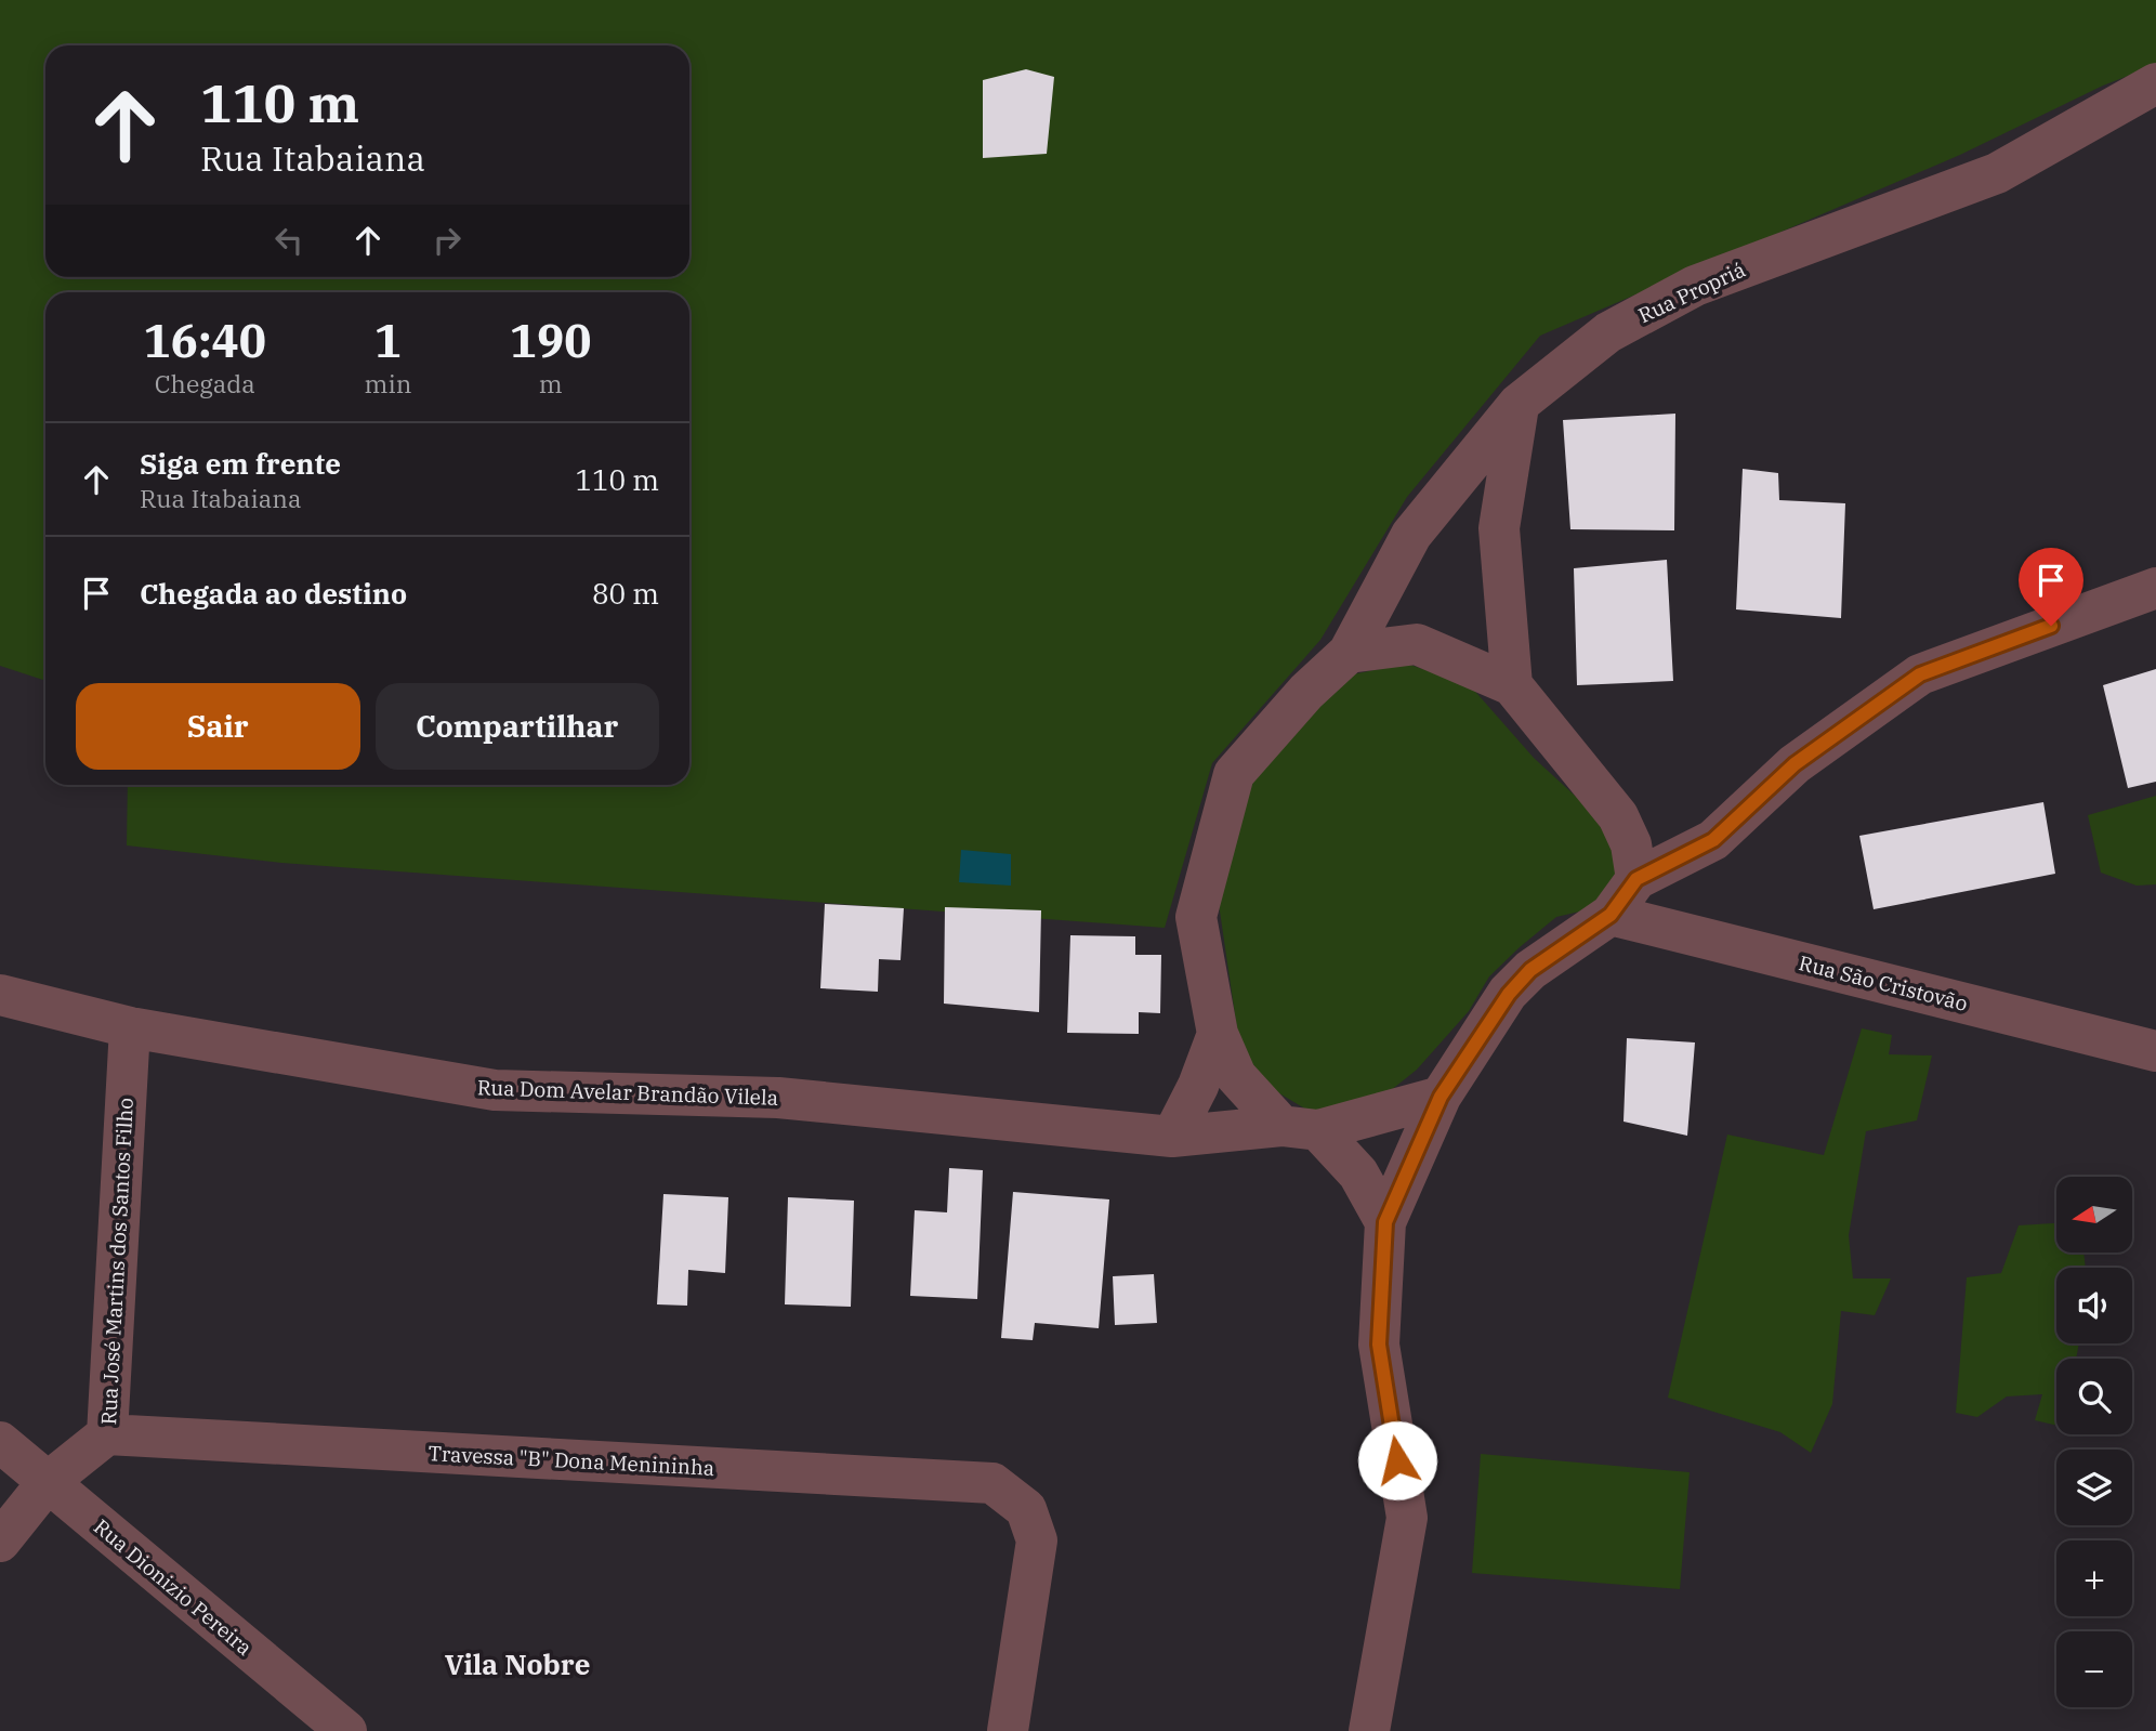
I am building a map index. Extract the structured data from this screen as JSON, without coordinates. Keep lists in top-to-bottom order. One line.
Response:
{"streets":{"street":["Rua Propriá","Rua São Cristovão","Rua Dom Avelar Brandão Vilela","Rua José Martins dos Santos Filho","Travessa \"B\" Dona Menininha","Rua Dionizio Pereira"]},"crossings":[["Rua Propriá","Rua Dom Avelar Brandão Vilela"],["Rua Dom Avelar Brandão Vilela","Rua José Martins dos Santos Filho"],["Rua José Martins dos Santos Filho","Travessa \"B\" Dona Menininha"],["Rua José Martins dos Santos Filho","Rua Dionizio Pereira"]],"districts":["Vila Nobre"],"north":"left","page":{"turn":["110 m","Rua Itabaiana"],"eta":["16:40","Chegada","1","min","190","m"],"list":[{"name":"Siga em frente","note":"Rua Itabaiana","value":"110 m"},{"name":"Chegada ao destino","value":"80 m"}],"buttons":["Sair","Compartilhar"],"map_buttons":["+","−"]}}
